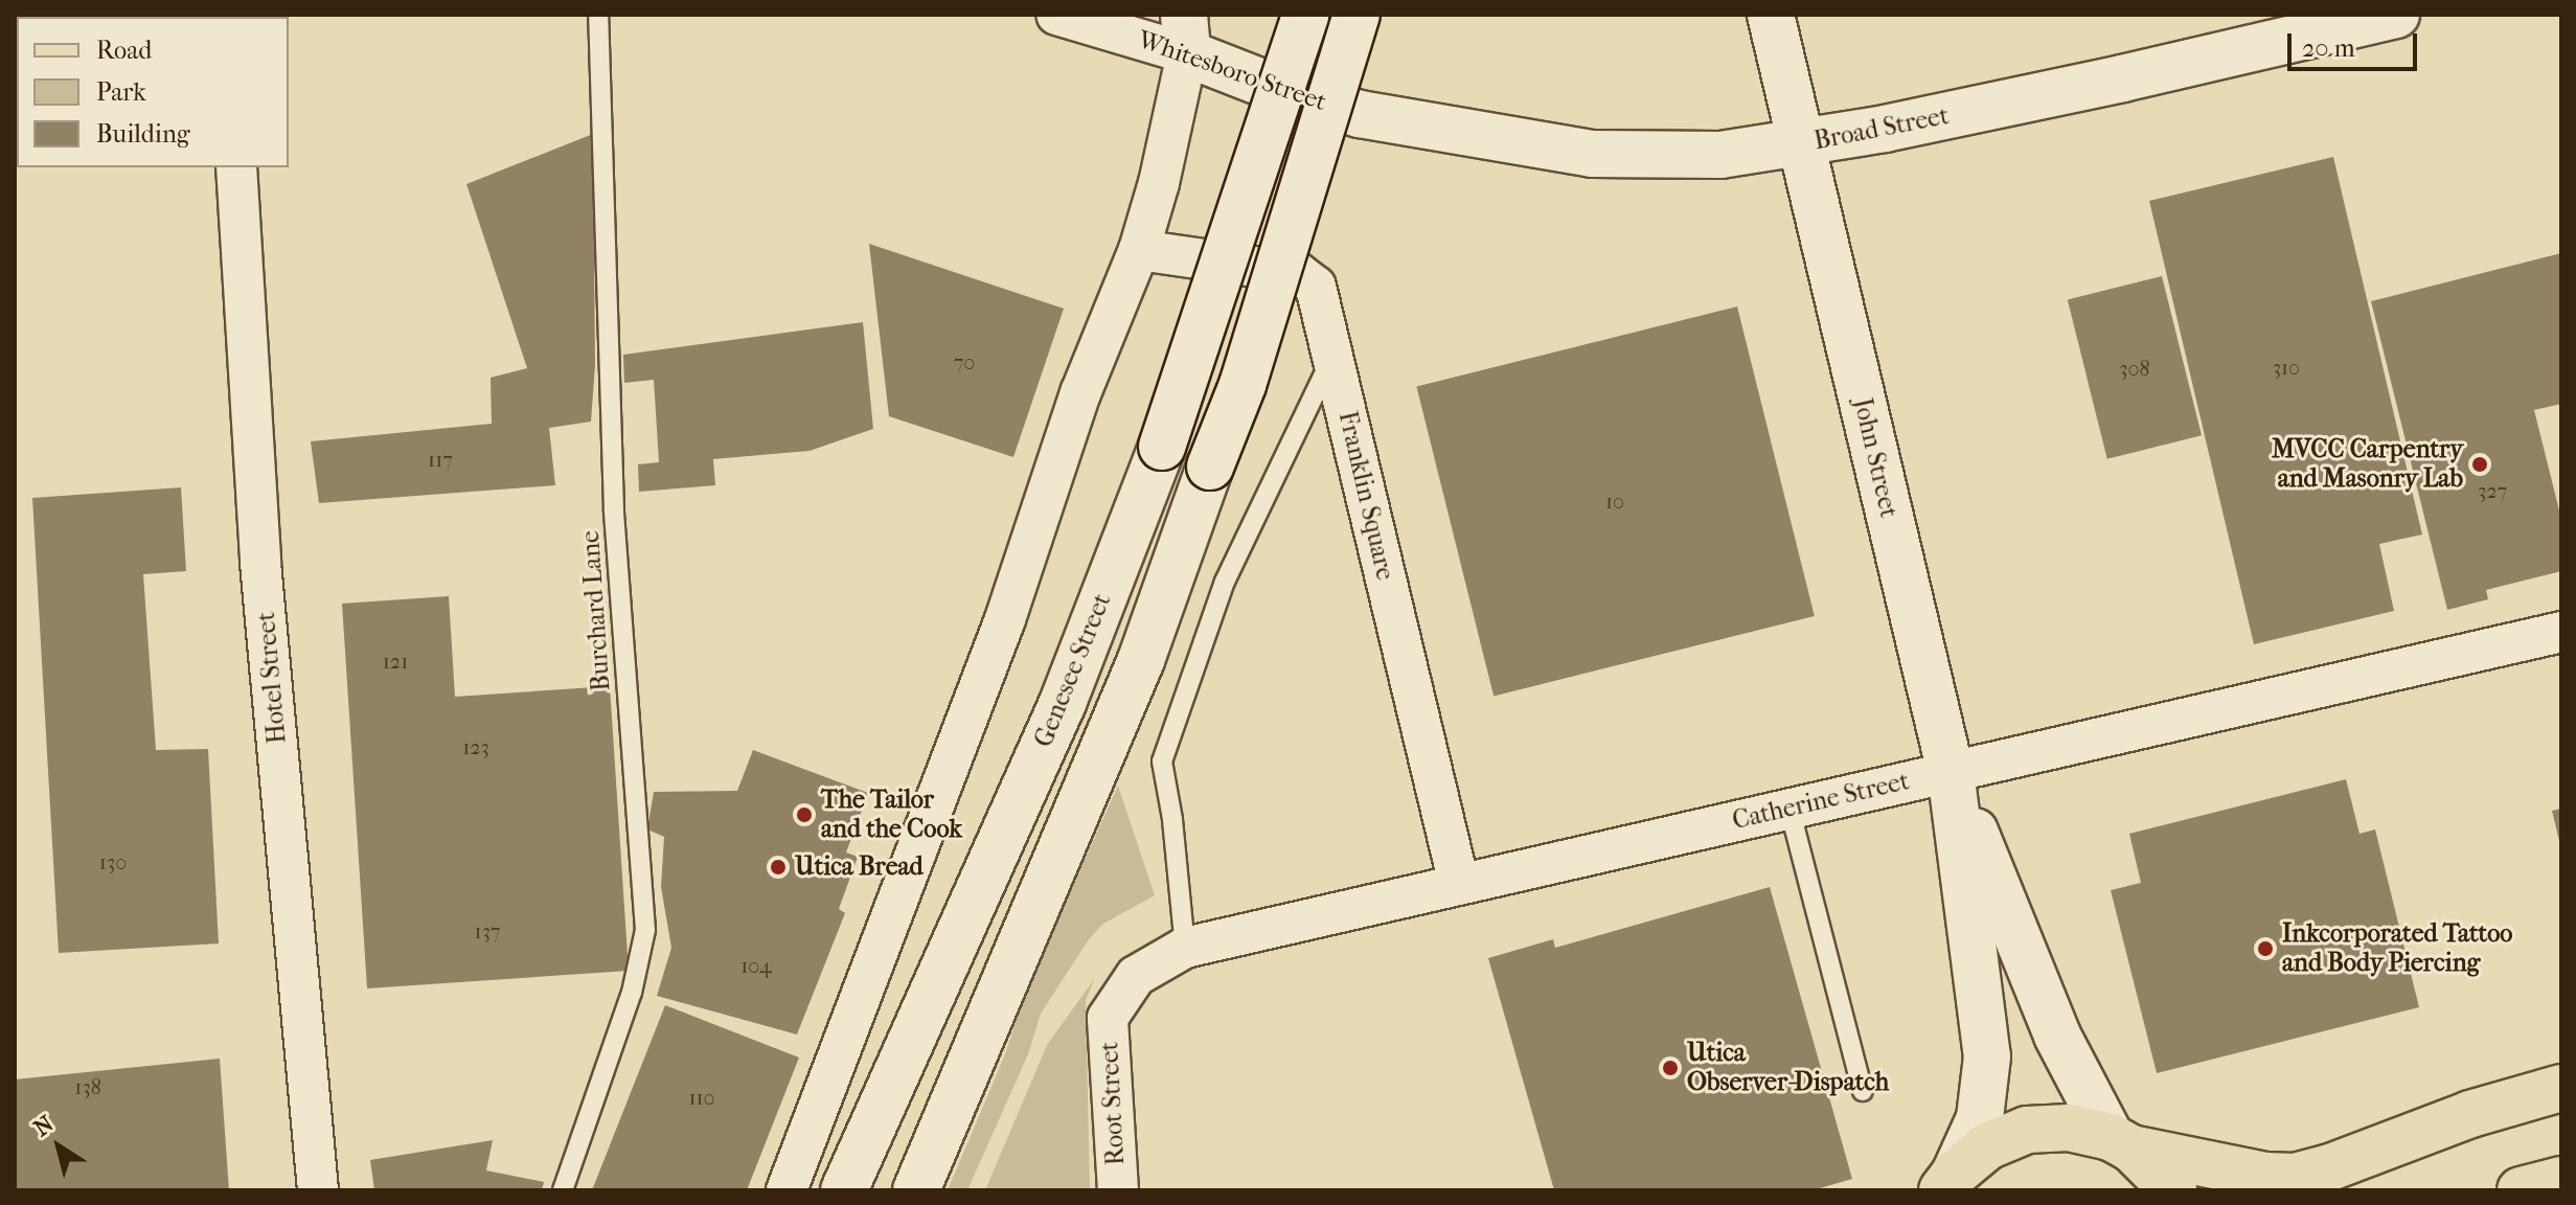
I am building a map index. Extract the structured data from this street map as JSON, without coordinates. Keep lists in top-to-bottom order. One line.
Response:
{"streets":{"main road":["Whitesboro Street","Broad Street","John Street","Genesee Street"],"street":["Franklin Square","Hotel Street","Catherine Street","Root Street"],"lane":["Burchard Lane"]},"crossings":[["Whitesboro Street","Broad Street"],["Broad Street","John Street"],["John Street","Catherine Street"],["Franklin Square","Catherine Street"],["Catherine Street","Root Street"]],"places":["MVCC Carpentry and Masonry Lab","The Tailor and the Cook","Utica Bread","Inkcorporated Tattoo and Body Piercing","Utica Observer-Dispatch"],"house_numbers":["70","310","308","117","327","10","121","123","130","137","104","138","110"],"legend":["Road","Park","Building"],"scale_bar":"20 m","north":"top left"}
